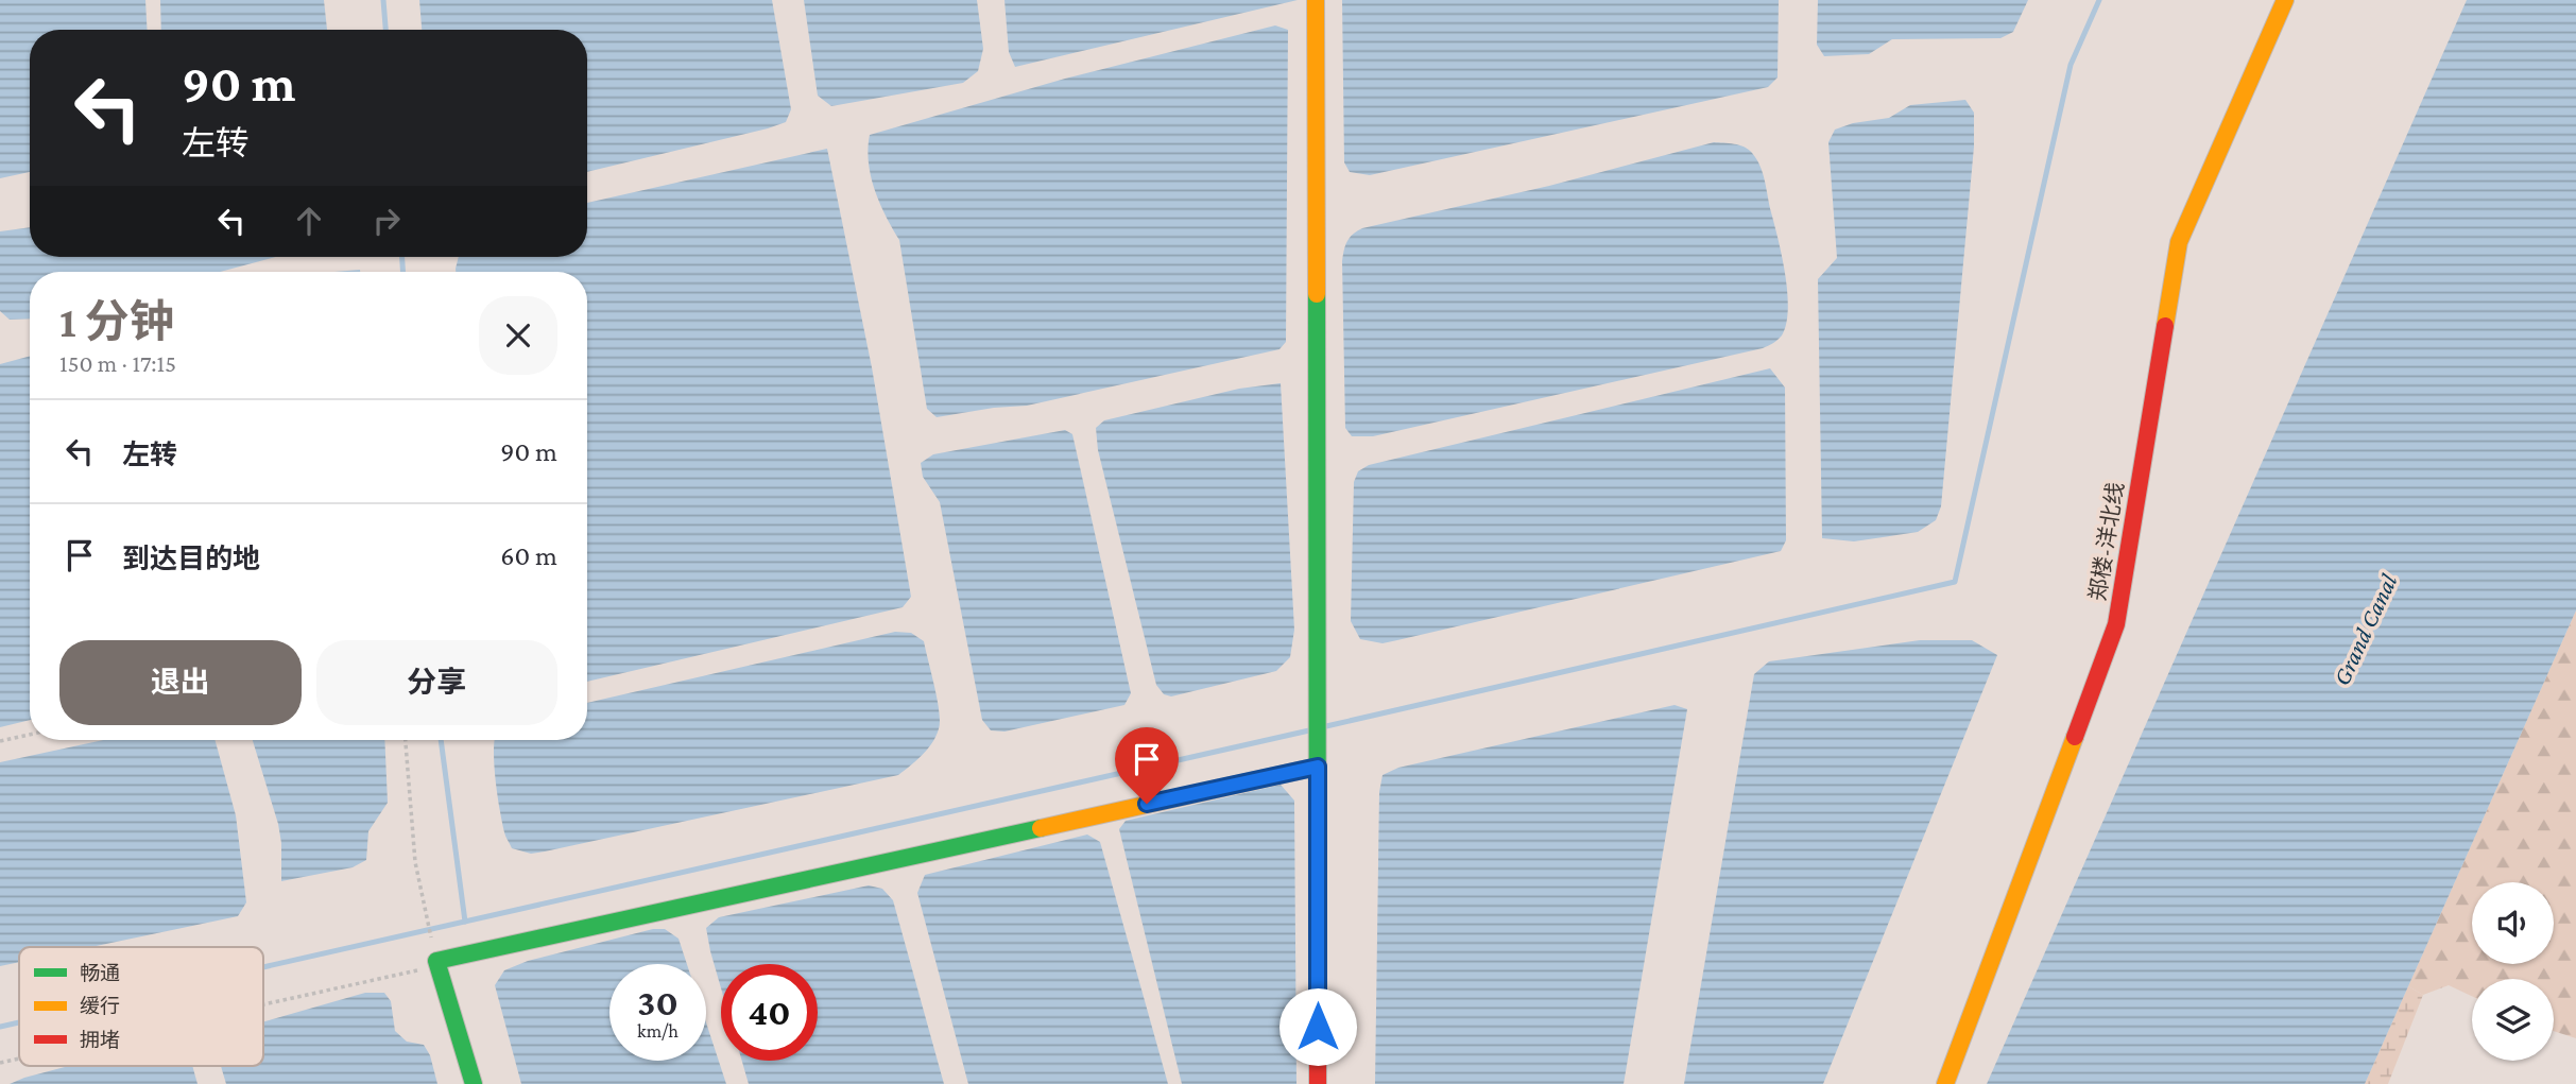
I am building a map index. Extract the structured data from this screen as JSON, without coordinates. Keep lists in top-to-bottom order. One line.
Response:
{"streets":{"street":["郑楼-洋北线"]},"water":["Grand Canal"],"legend":["畅通","缓行","拥堵"],"page":{"turn":["90 m","左转"],"heading":["1 分钟","150 m · 17:15"],"list":[{"name":"左转","value":"90 m"},{"name":"到达目的地","value":"60 m"}],"buttons":["退出","分享"],"speed":"30 km/h","limit":"40"}}
